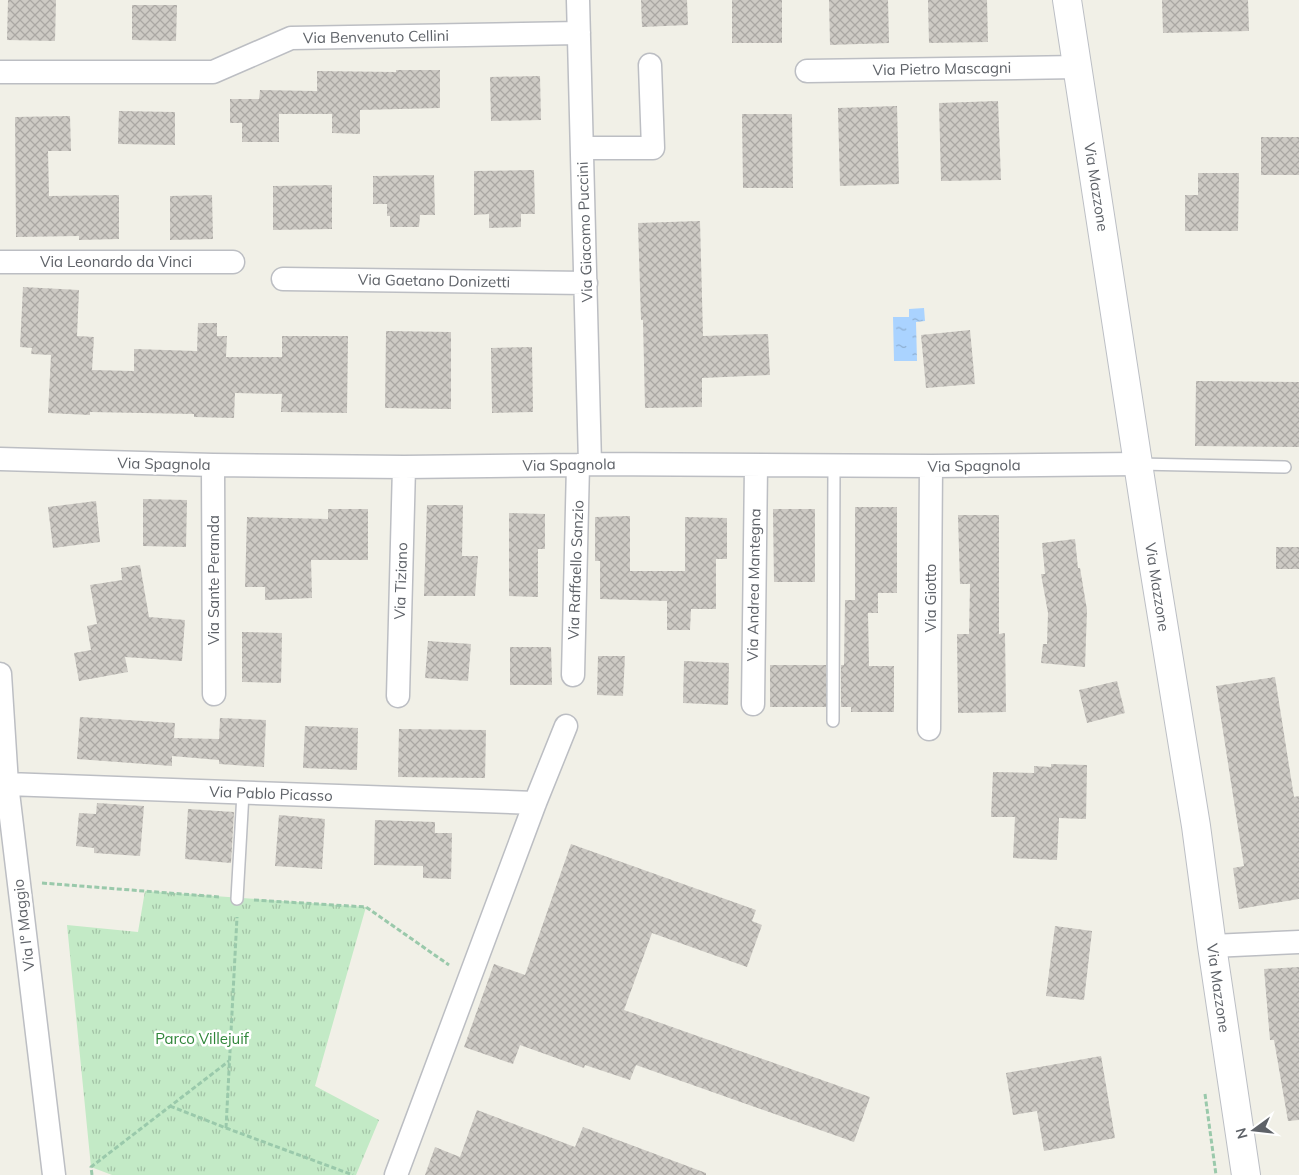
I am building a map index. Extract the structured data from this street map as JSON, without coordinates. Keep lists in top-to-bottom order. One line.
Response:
{"streets":{"main road":["Via Mazzone"],"street":["Via Benvenuto Cellini","Via Pietro Mascagni","Via Giacomo Puccini","Via Leonardo da Vinci","Via Gaetano Donizetti","Via Spagnola","Via Raffaello Sanzio","Via Sante Peranda","Via Tiziano","Via Andrea Mantegna","Via Giotto","Via Pablo Picasso","Via I° Maggio"]},"crossings":[["Via Benvenuto Cellini","Via Giacomo Puccini"],["Via Pietro Mascagni","Via Mazzone"],["Via Mazzone","Via Spagnola"],["Via Giacomo Puccini","Via Gaetano Donizetti"],["Via Giacomo Puccini","Via Spagnola"],["Via Giacomo Puccini","Via Raffaello Sanzio"],["Via Spagnola","Via Raffaello Sanzio"],["Via Spagnola","Via Sante Peranda"],["Via Spagnola","Via Tiziano"],["Via Spagnola","Via Andrea Mantegna"],["Via Spagnola","Via Giotto"],["Via Pablo Picasso","Via I° Maggio"]],"parks":["Parco Villejuif"],"north":"left"}
